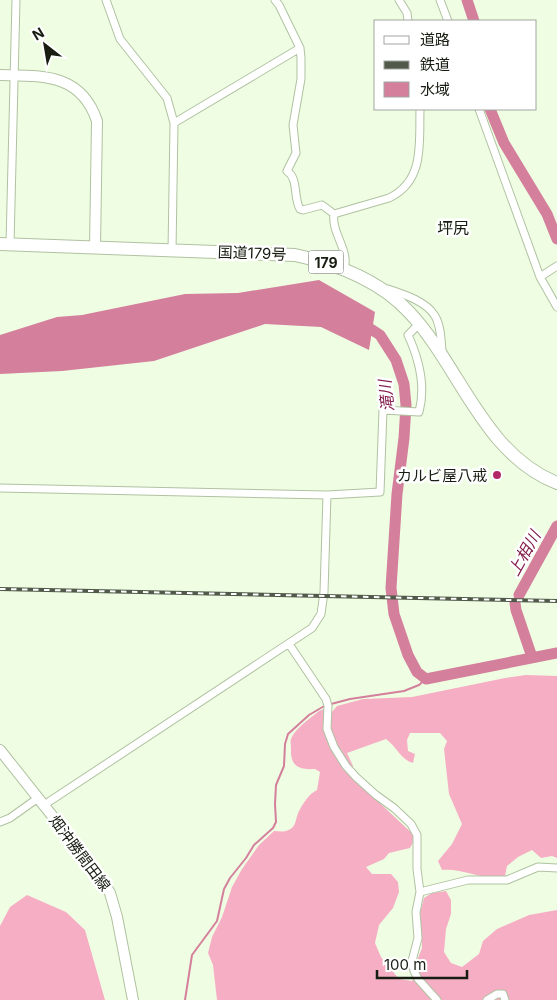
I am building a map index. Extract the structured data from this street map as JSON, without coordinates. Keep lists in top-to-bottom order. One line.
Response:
{"streets":{"highway":["国道179号","179"],"main road":["畑沖勝間田線"]},"districts":["坪尻"],"water":["滝川","上相川"],"places":["カルビ屋八戒"],"legend":["道路","鉄道","水域"],"scale_bar":"100 m","north":"top left"}
